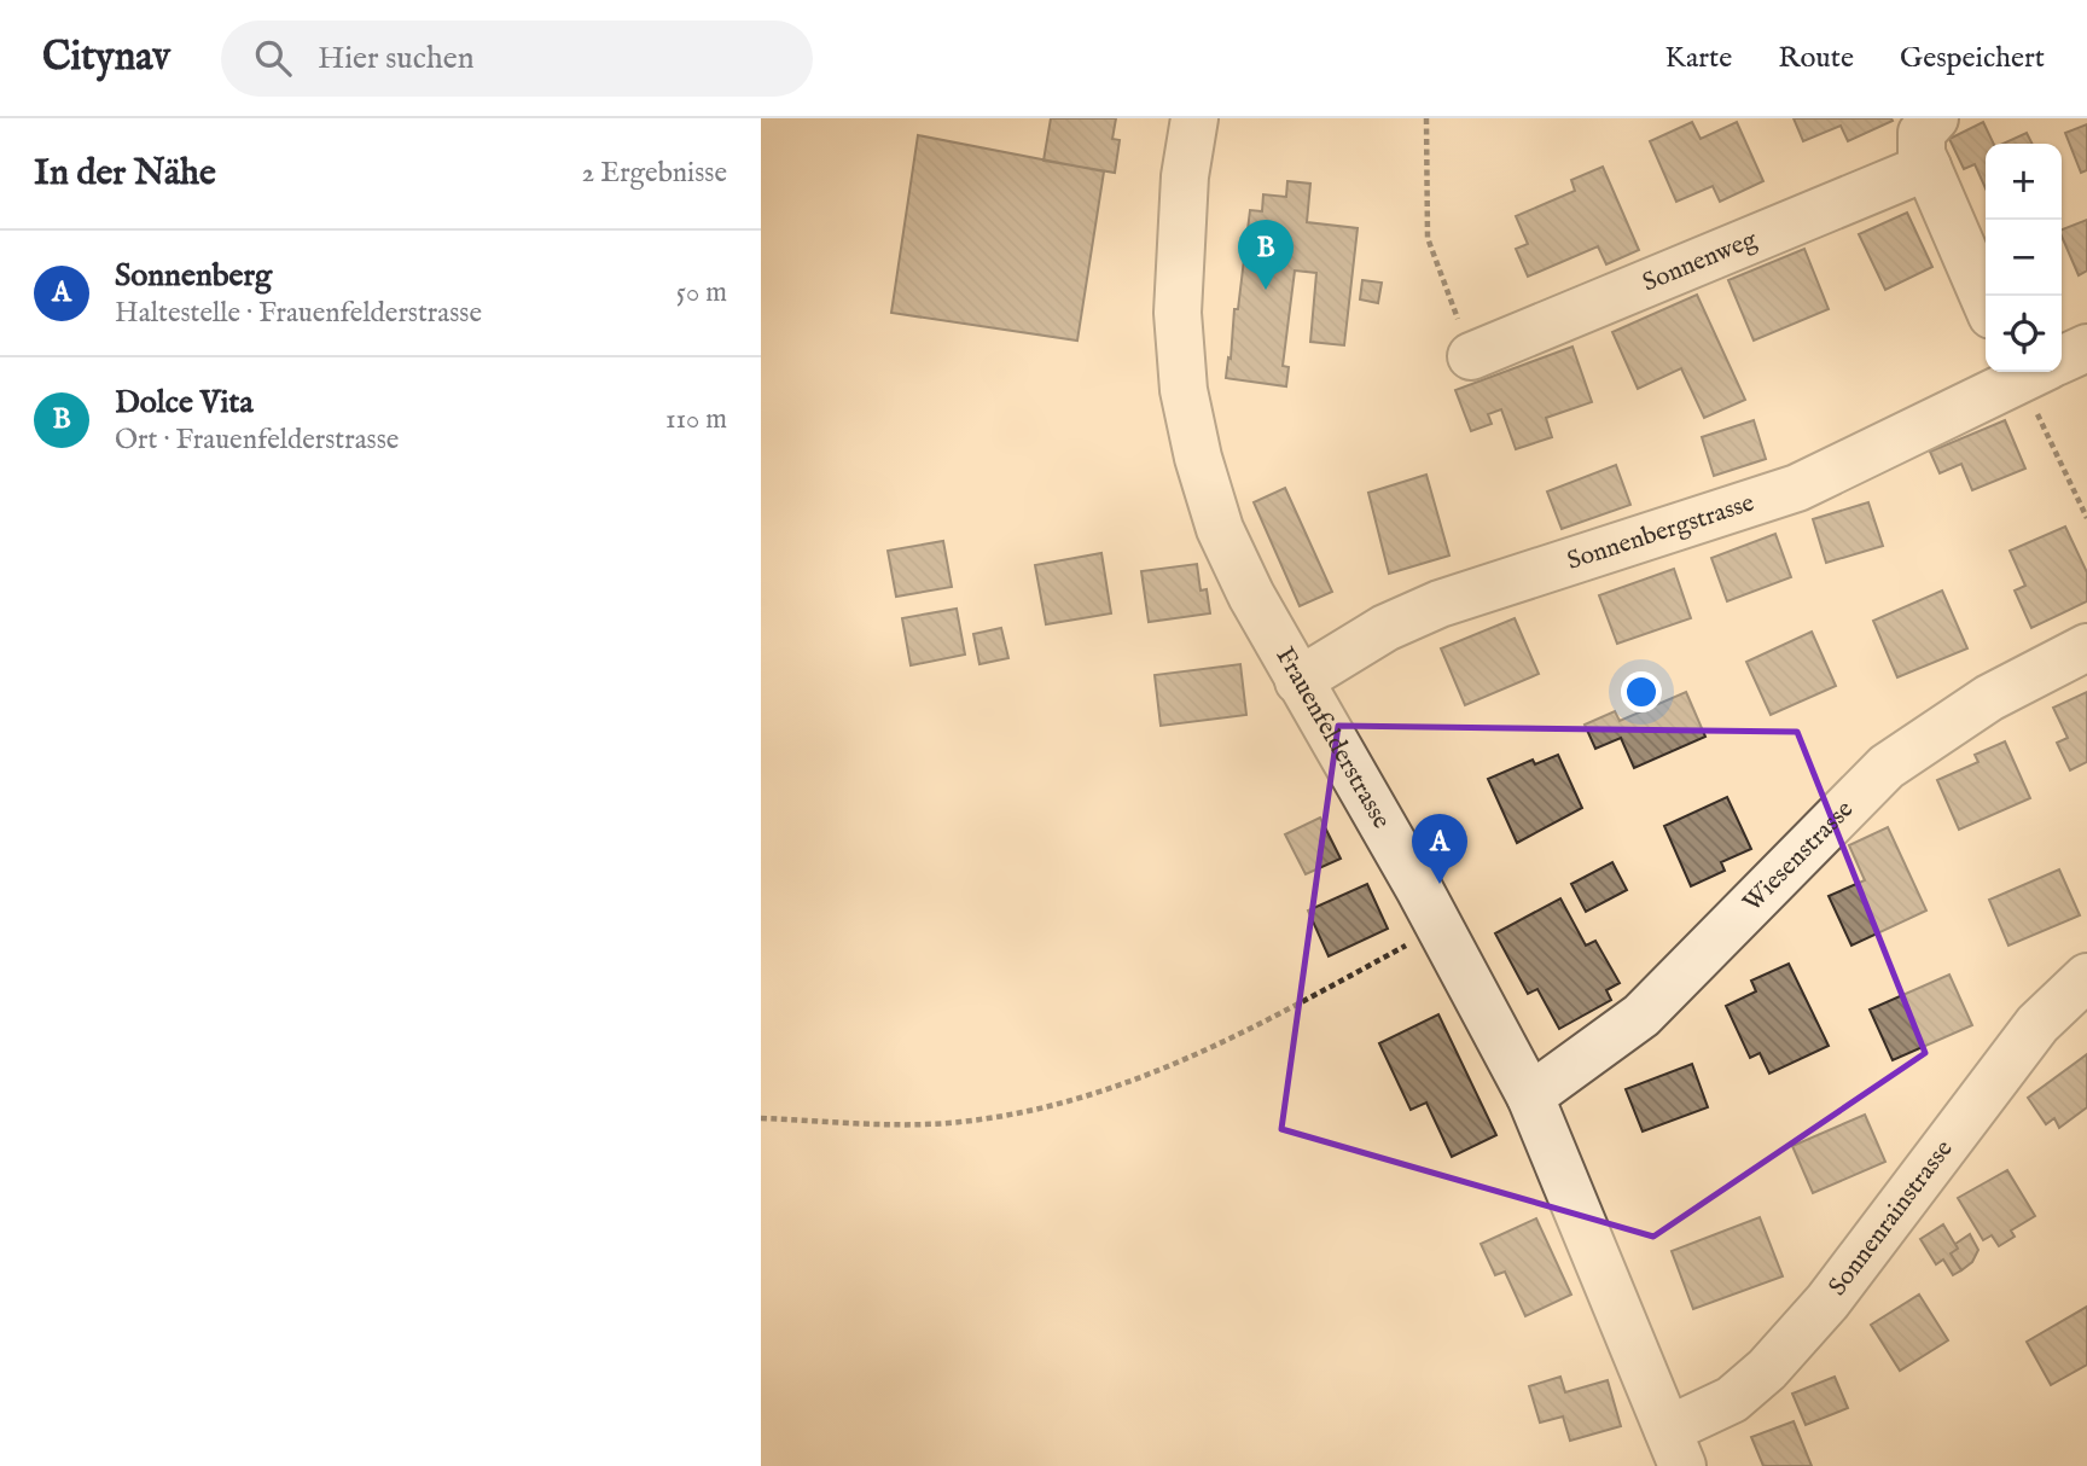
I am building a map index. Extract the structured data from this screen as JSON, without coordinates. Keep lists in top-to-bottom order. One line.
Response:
{"streets":{"street":["Sonnenweg","Sonnenbergstrasse","Frauenfelderstrasse","Wiesenstrasse","Sonnenrainstrasse"]},"crossings":[["Sonnenbergstrasse","Frauenfelderstrasse"],["Frauenfelderstrasse","Wiesenstrasse"],["Frauenfelderstrasse","Sonnenrainstrasse"]],"page":{"header":"Citynav","search":"Hier suchen","nav":["Karte","Route","Gespeichert"],"heading":["In der Nähe","2 Ergebnisse"],"map_buttons":["+","−"],"pins":["B","A"],"list":[{"mark":"A","name":"Sonnenberg","note":"Haltestelle · Frauenfelderstrasse","value":"50 m"},{"mark":"B","name":"Dolce Vita","note":"Ort · Frauenfelderstrasse","value":"110 m"}]}}
